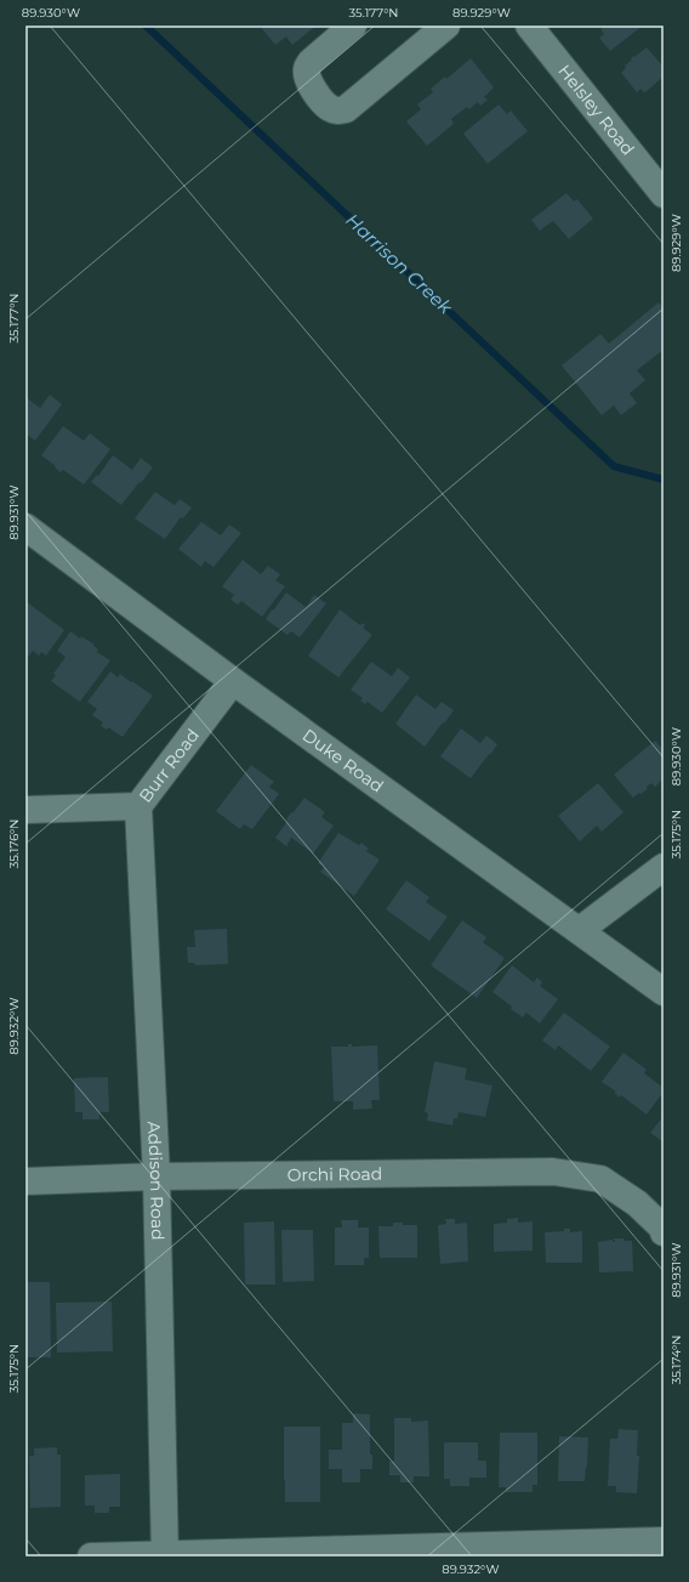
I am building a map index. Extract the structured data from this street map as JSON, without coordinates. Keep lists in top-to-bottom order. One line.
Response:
{"streets":{"street":["Helsley Road","Duke Road","Burr Road","Orchi Road","Addison Road"]},"crossings":[["Duke Road","Burr Road"],["Burr Road","Addison Road"],["Orchi Road","Addison Road"]],"water":["Harrison Creek"],"coordinates":["89.930°W","35.177°N","89.929°W","89.931°W","35.175°N","35.176°N","89.932°W","35.174°N"]}
